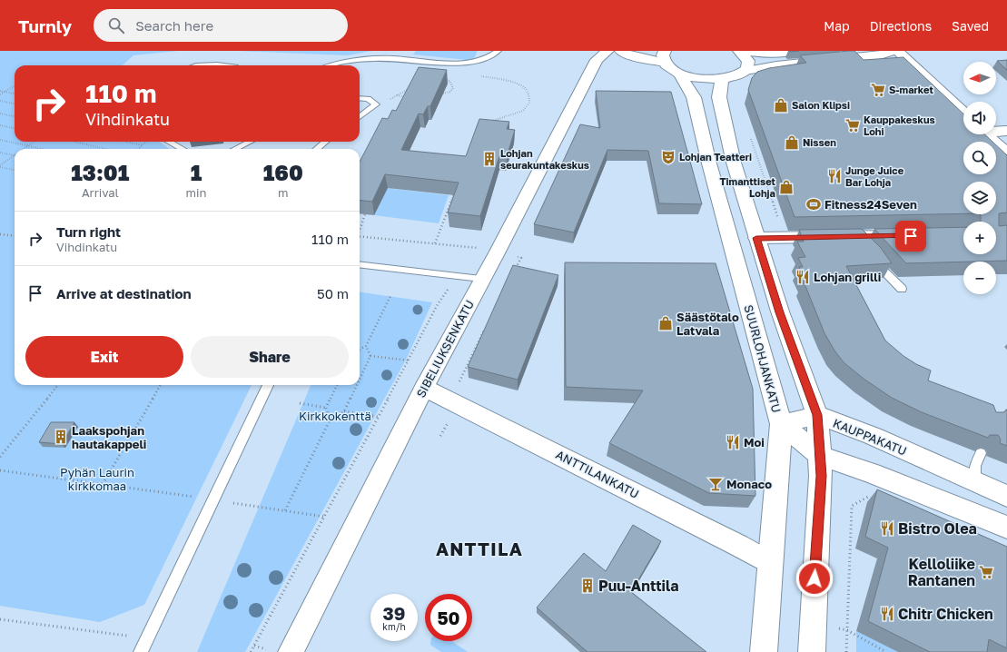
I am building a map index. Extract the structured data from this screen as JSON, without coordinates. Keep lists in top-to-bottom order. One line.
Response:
{"streets":{"main road":["SUURLOHJANKATU","KAUPPAKATU"],"street":["SIBELIUKSENKATU","ANTTILANKATU"]},"crossings":[["SIBELIUKSENKATU","ANTTILANKATU"],["SUURLOHJANKATU","ANTTILANKATU"]],"districts":["ANTTILA"],"parks":["Kirkkokenttä","Pyhän Laurin kirkkomaa"],"places":{"supermarket":["S-market","Kauppakeskus Lohi","Kelloliike Rantanen"],"shop":["Salon Klipsi","Nissen","Timanttiset Lohja","Säästötalo Latvala"],"theatre":["Lohjan Teatteri"],"building":["Lohjan seurakuntakeskus","Laakspohjan hautakappeli","Puu-Anttila"],"restaurant":["Junge Juice Bar Lohja","Lohjan grilli","Moi","Bistro Olea","Chitr Chicken"],"sports":["Fitness24Seven"],"bar":["Monaco"]},"north":"left","page":{"header":"Turnly","search":"Search here","nav":["Map","Directions","Saved"],"map_buttons":["+","−"],"turn":["110 m","Vihdinkatu"],"eta":["13:01","Arrival","1","min","160","m"],"list":[{"name":"Turn right","note":"Vihdinkatu","value":"110 m"},{"name":"Arrive at destination","value":"50 m"}],"buttons":["Exit","Share"],"speed":"39 km/h","limit":"50"}}
